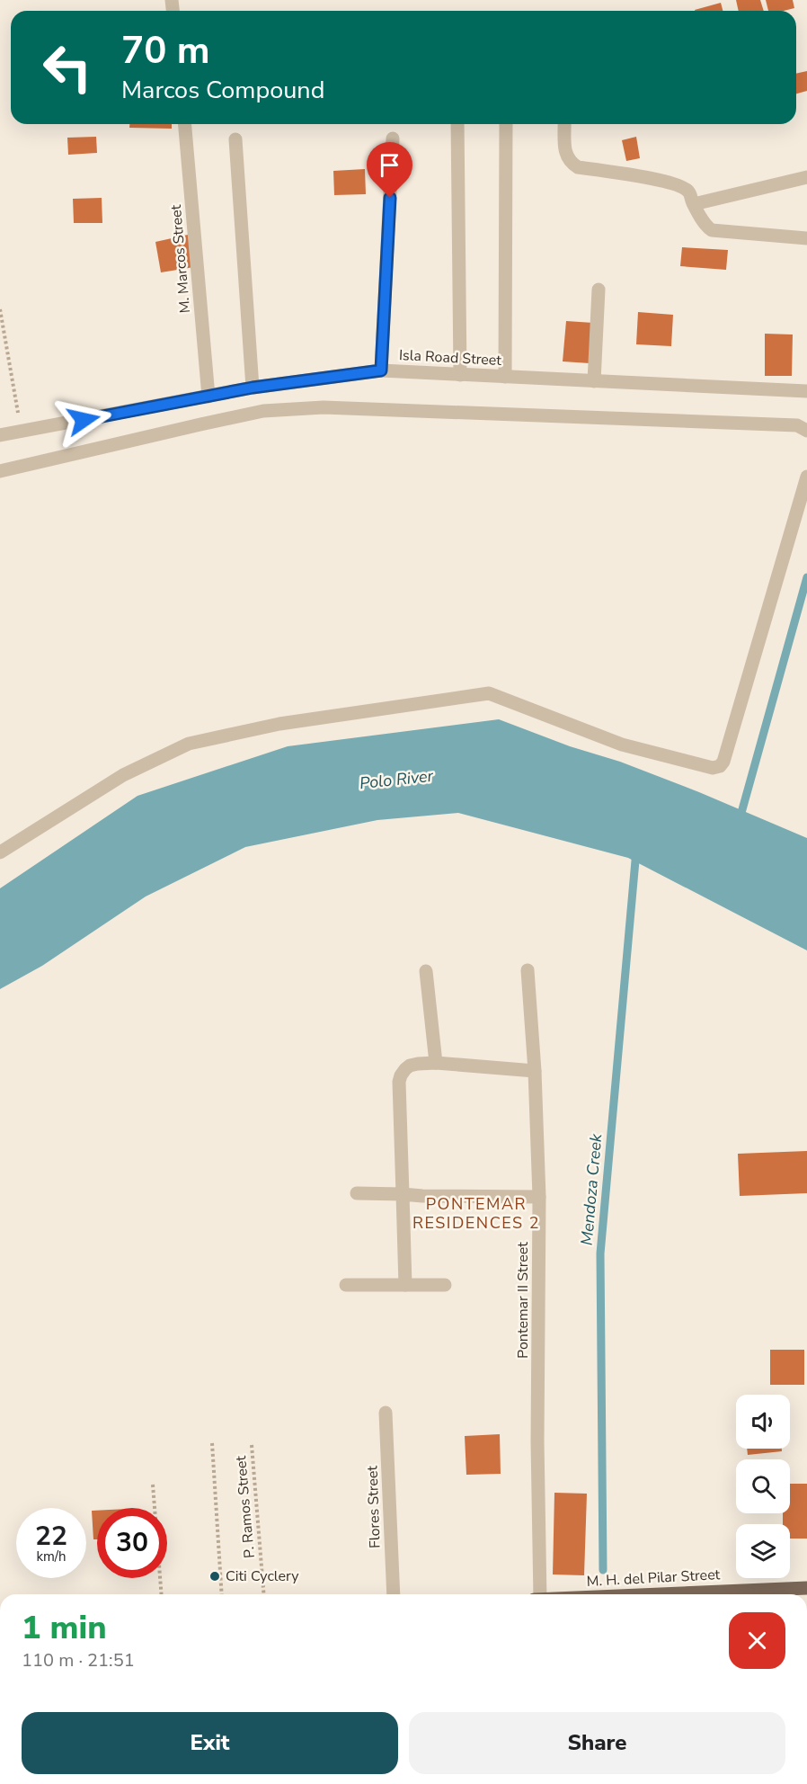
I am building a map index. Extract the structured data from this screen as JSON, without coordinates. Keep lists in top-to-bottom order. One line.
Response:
{"streets":{"main road":["M. H. del Pilar Street"],"street":["M. Marcos Street","Isla Road Street","Pontemar II Street","Flores Street"],"path":["P. Ramos Street"]},"crossings":[["M. Marcos Street","Isla Road Street"]],"districts":["PONTEMAR RESIDENCES 2"],"water":["Polo River","Mendoza Creek"],"places":["Citi Cyclery"],"page":{"turn":["70 m","Marcos Compound"],"speed":"22 km/h","limit":"30","heading":["1 min","110 m · 21:51"],"buttons":["Exit","Share"]}}
